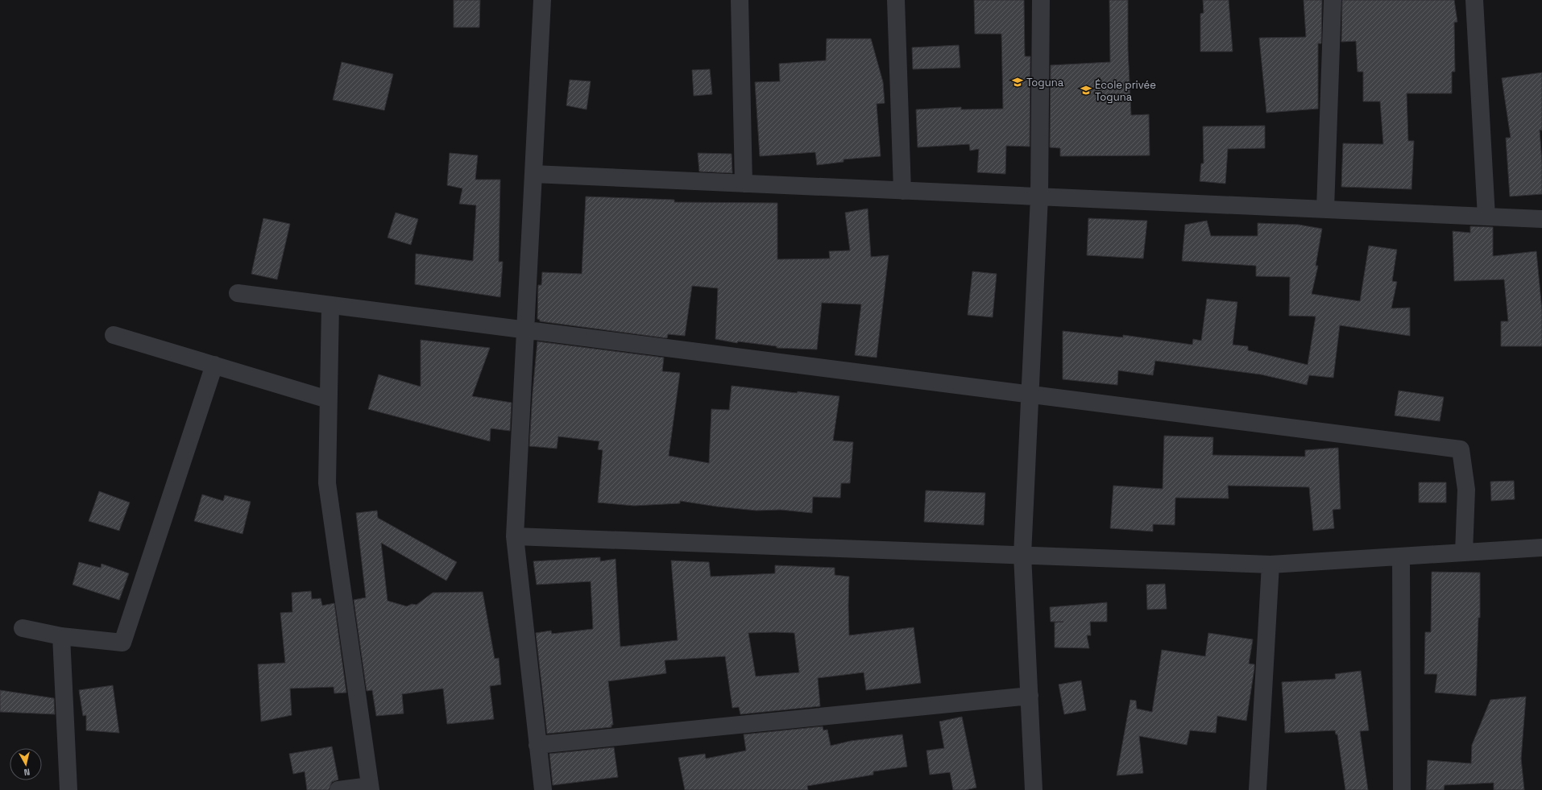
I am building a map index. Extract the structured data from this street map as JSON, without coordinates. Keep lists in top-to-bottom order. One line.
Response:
{"places":{"school or university":["Toguna","École privée Toguna"]},"north":"bottom"}
